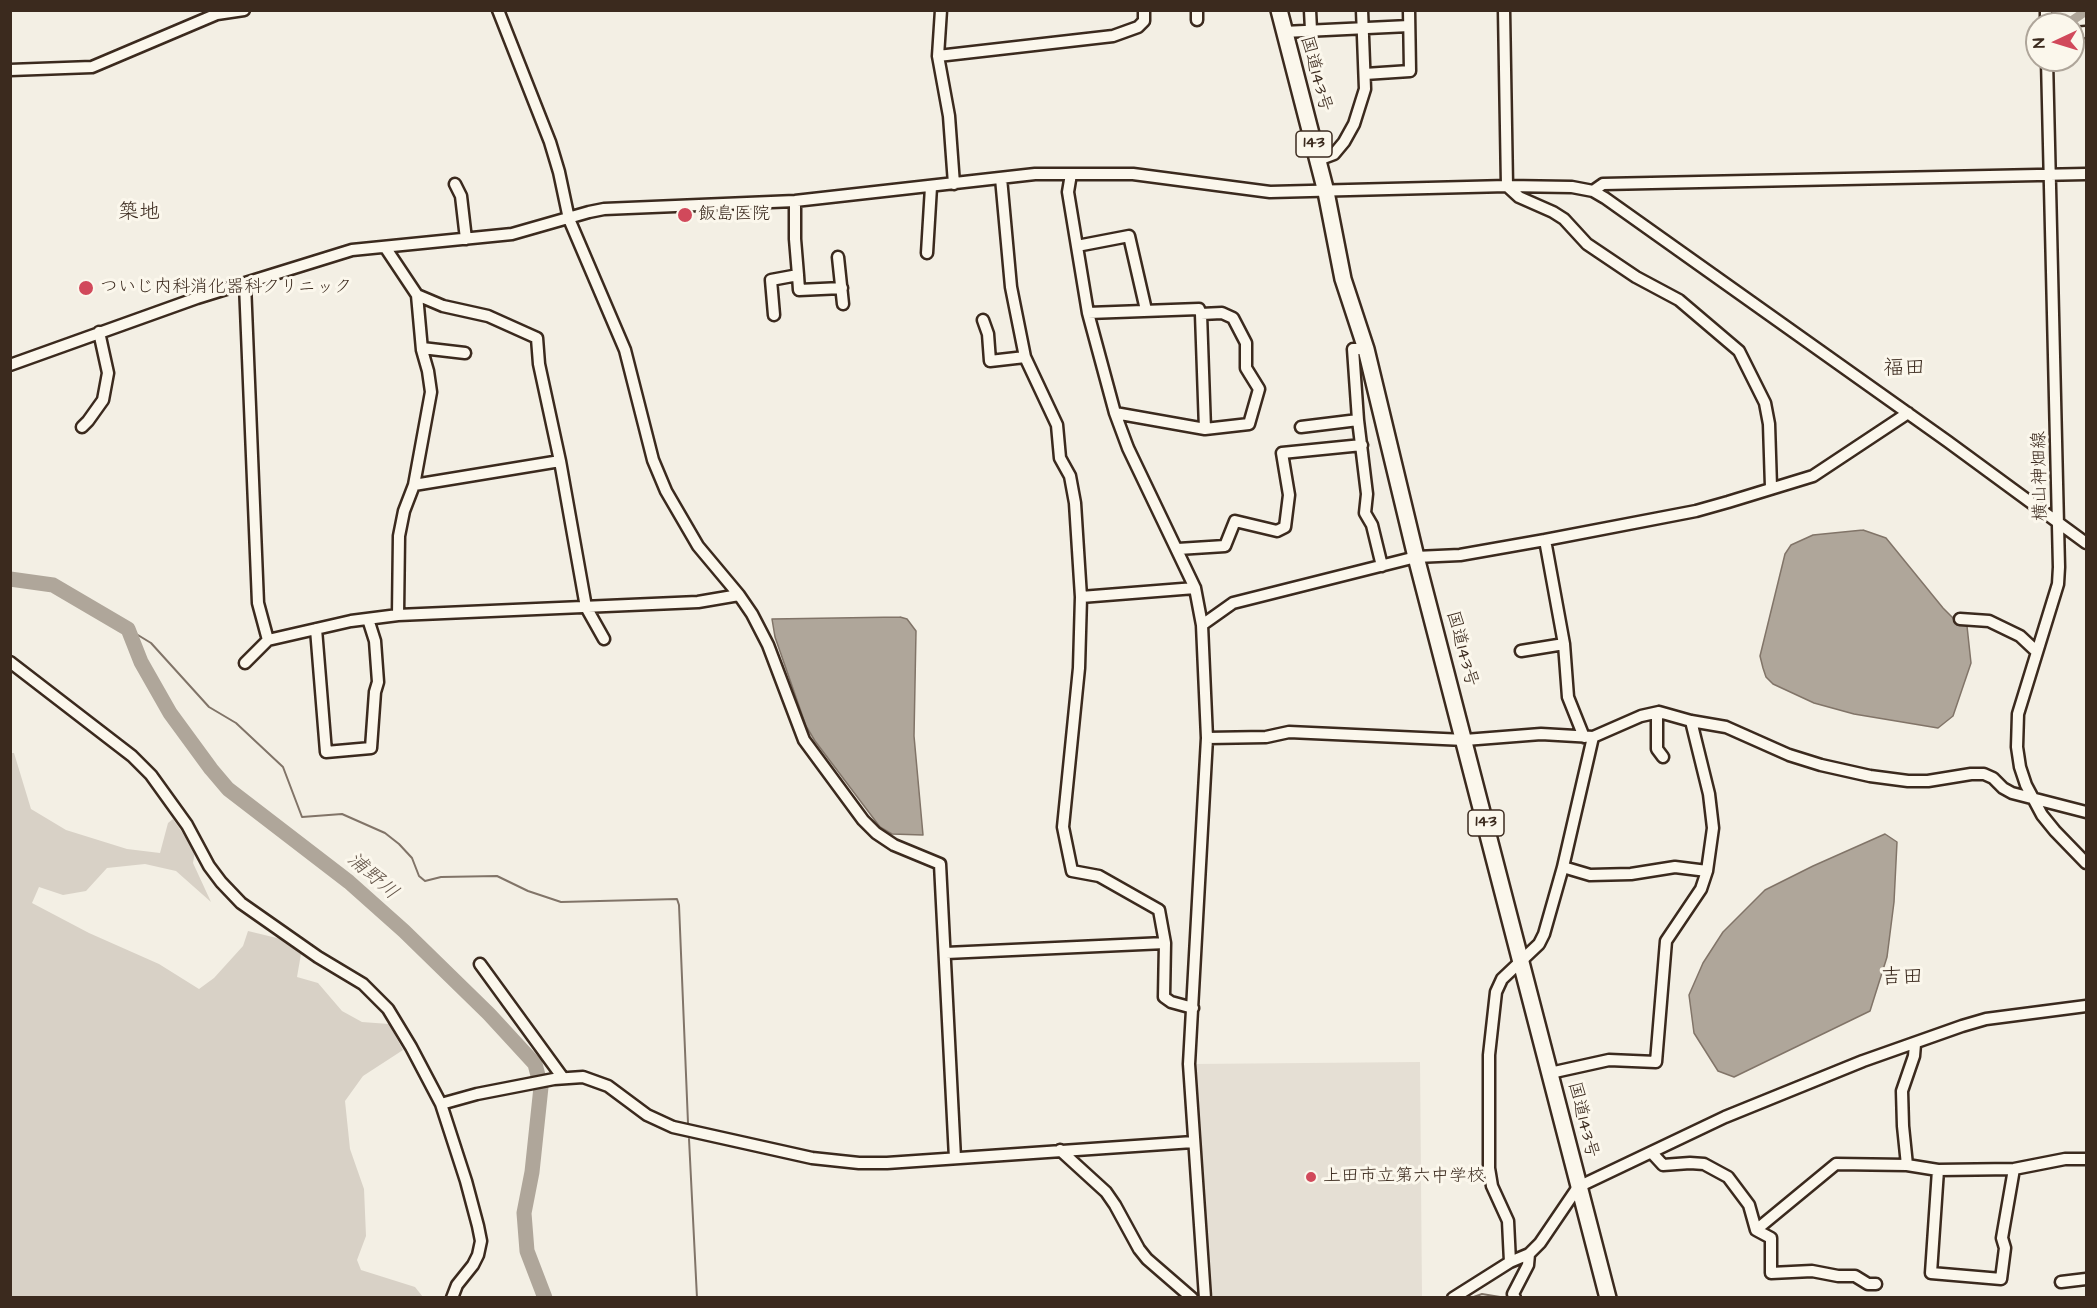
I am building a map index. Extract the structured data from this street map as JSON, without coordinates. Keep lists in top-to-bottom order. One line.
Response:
{"streets":{"highway":["国道143号","143"],"street":["横山神畑線"]},"districts":["築地","福田","吉田"],"water":["浦野川"],"places":["飯島医院","ついじ内科消化器科クリニック","上田市立第六中学校"],"north":"left"}
